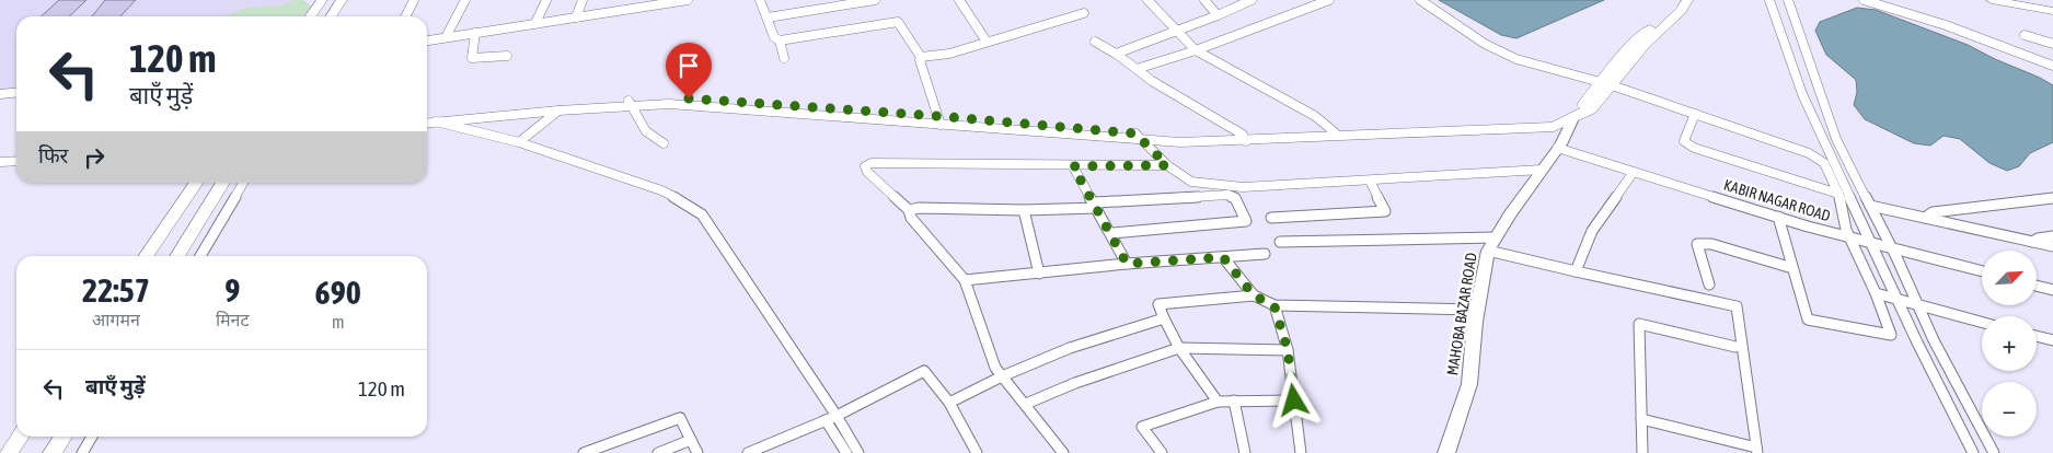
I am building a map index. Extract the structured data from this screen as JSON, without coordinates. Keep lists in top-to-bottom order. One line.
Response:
{"streets":{"main road":["MAHOBA BAZAR ROAD"],"street":["KABIR NAGAR ROAD"]},"crossings":[["KABIR NAGAR ROAD","MAHOBA BAZAR ROAD"]],"north":"top right","page":{"turn":["120 m","बाएँ मुड़ें"],"then":"फिर","map_buttons":["+","−"],"eta":["22:57","आगमन","9","मिनट","690","m"],"list":[{"name":"बाएँ मुड़ें","value":"120 m"}]}}
